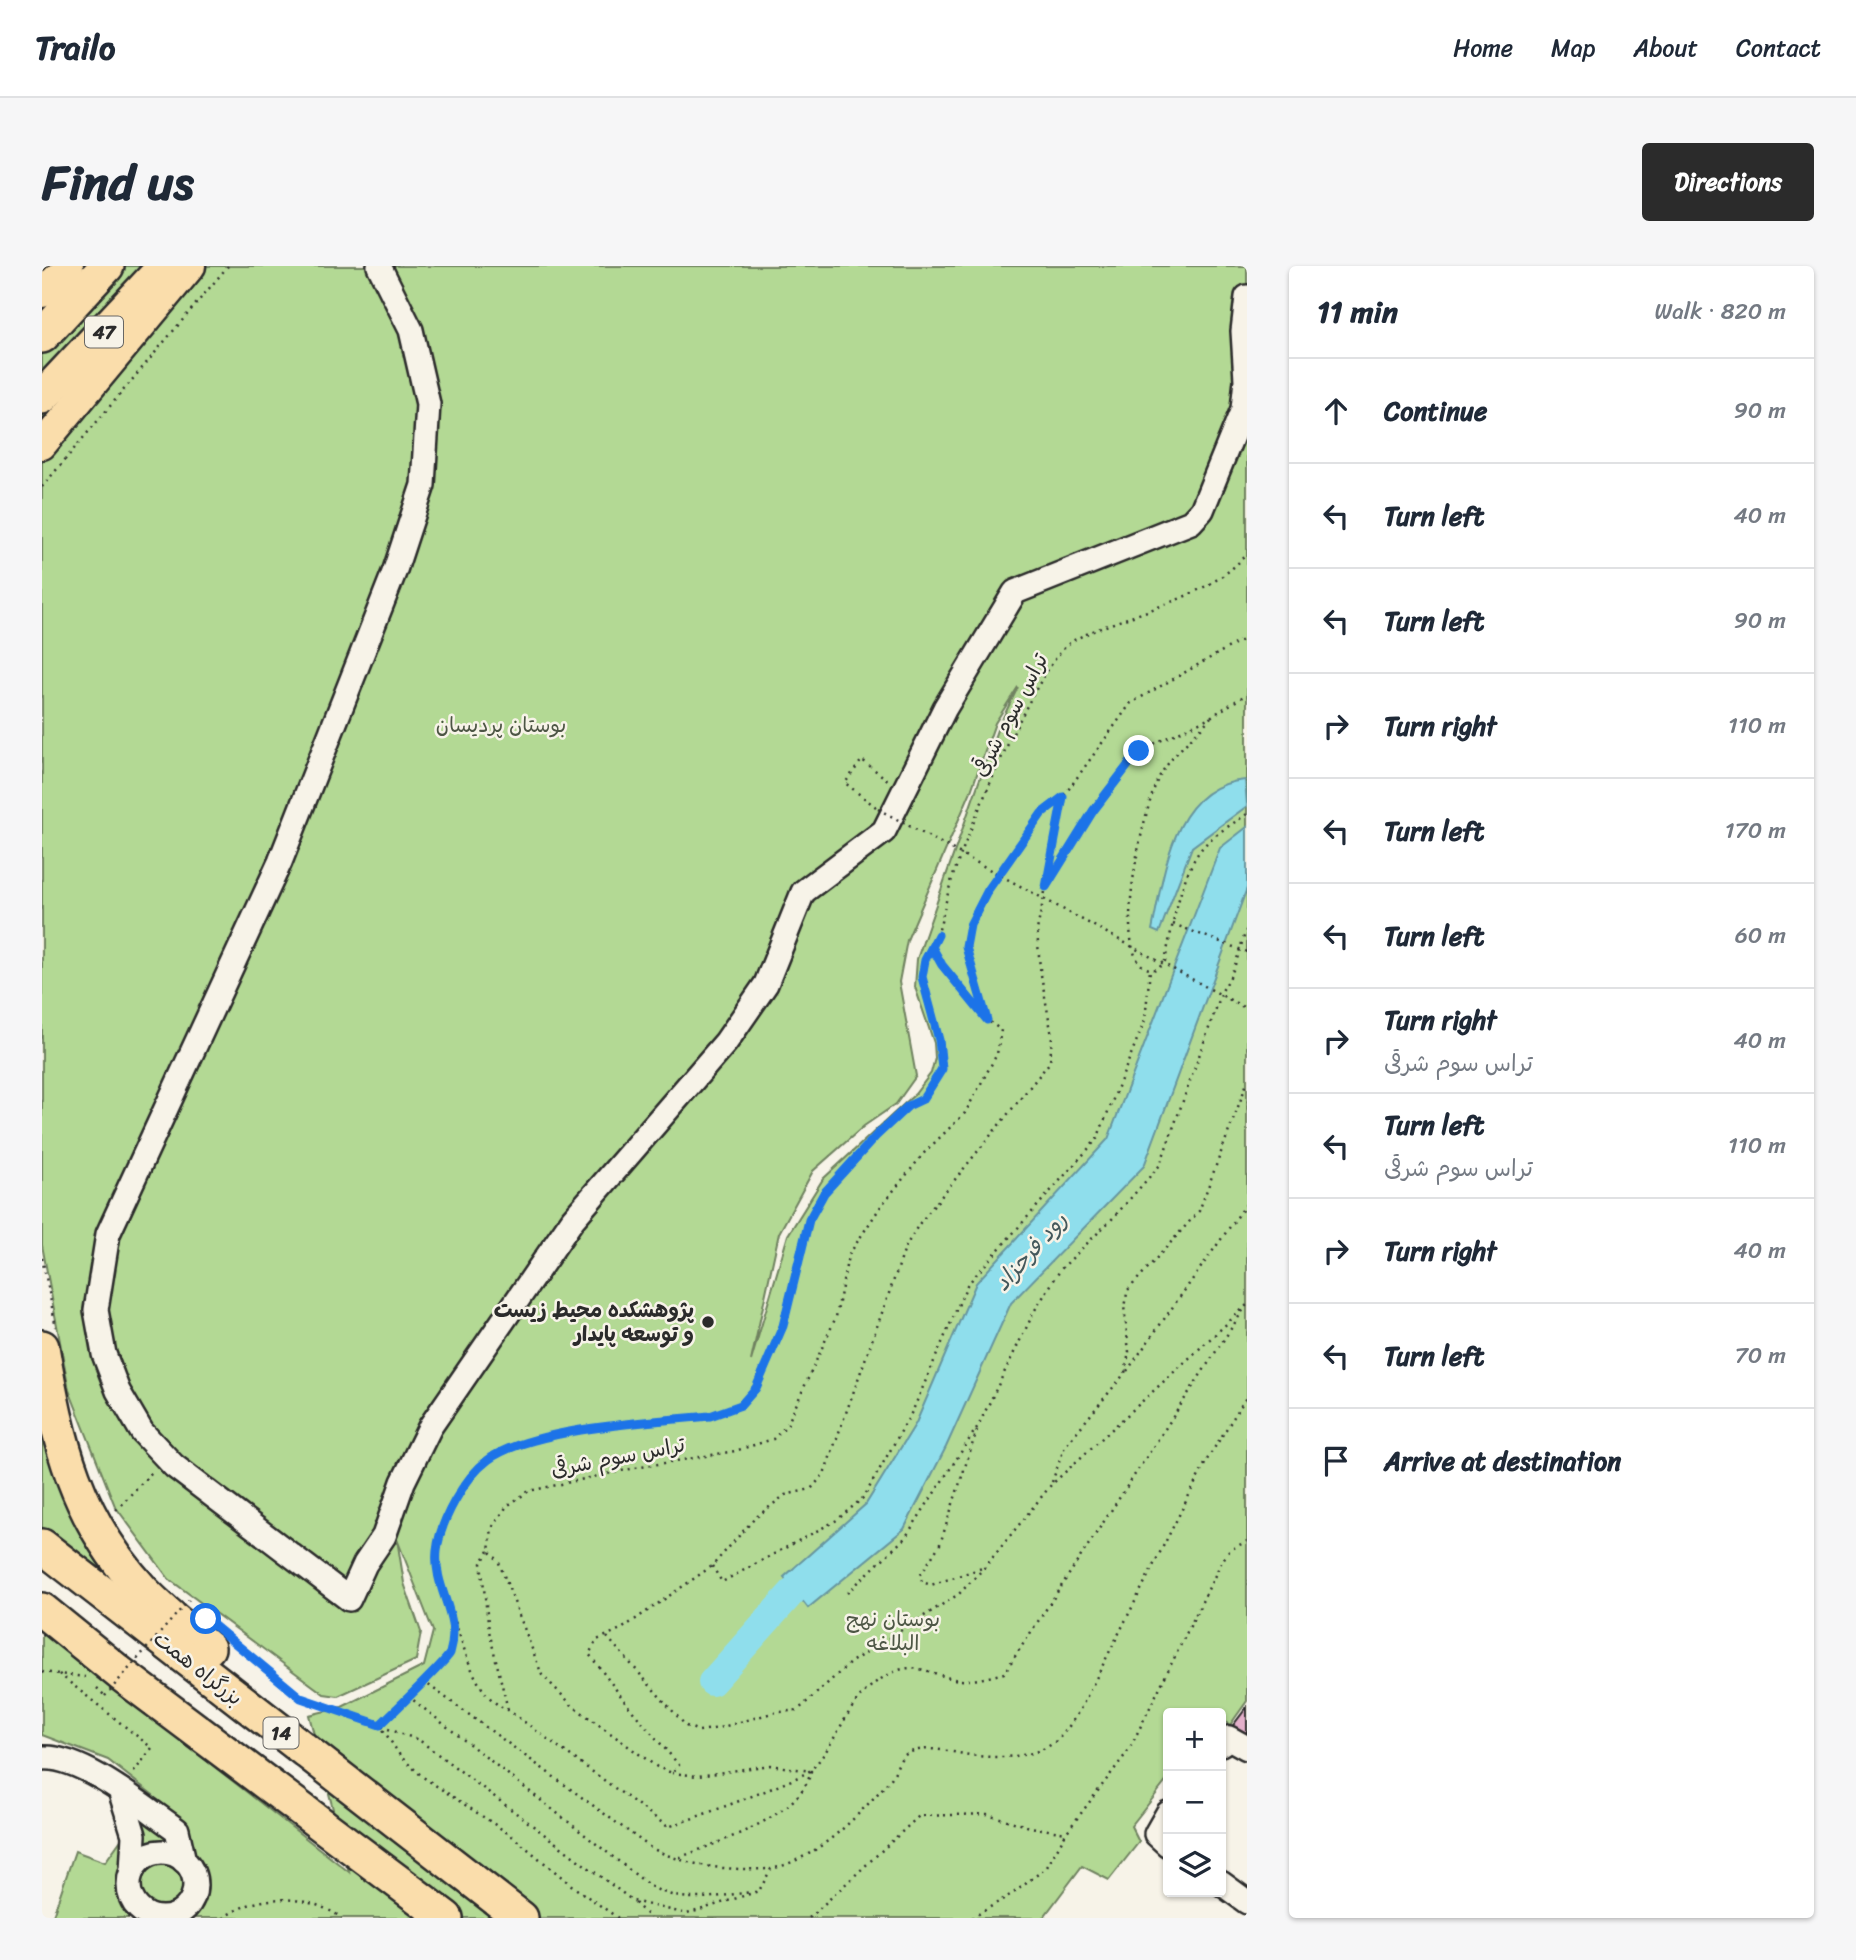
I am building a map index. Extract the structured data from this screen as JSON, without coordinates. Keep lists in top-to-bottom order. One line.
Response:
{"streets":{"highway":["47","بزرگراه همت","14"],"path":["تراس سوم شرقی"]},"water":["رود فرحزاد"],"parks":["بوستان پردیسان","بوستان نهج البلاغه"],"places":["پژوهشکده محیط زیست و توسعه پایدار"],"page":{"header":"Trailo","nav":["Home","Map","About","Contact"],"title":"Find us","buttons":"Directions","heading":["11 min","Walk · 820 m"],"list":[["Continue","90 m"],["Turn left","40 m"],["Turn left","90 m"],["Turn right","110 m"],["Turn left","170 m"],["Turn left","60 m"],["Turn right","تراس سوم شرقی","40 m"],["Turn left","تراس سوم شرقی","110 m"],["Turn right","40 m"],["Turn left","70 m"],"Arrive at destination"],"map_buttons":["+","−"]}}
